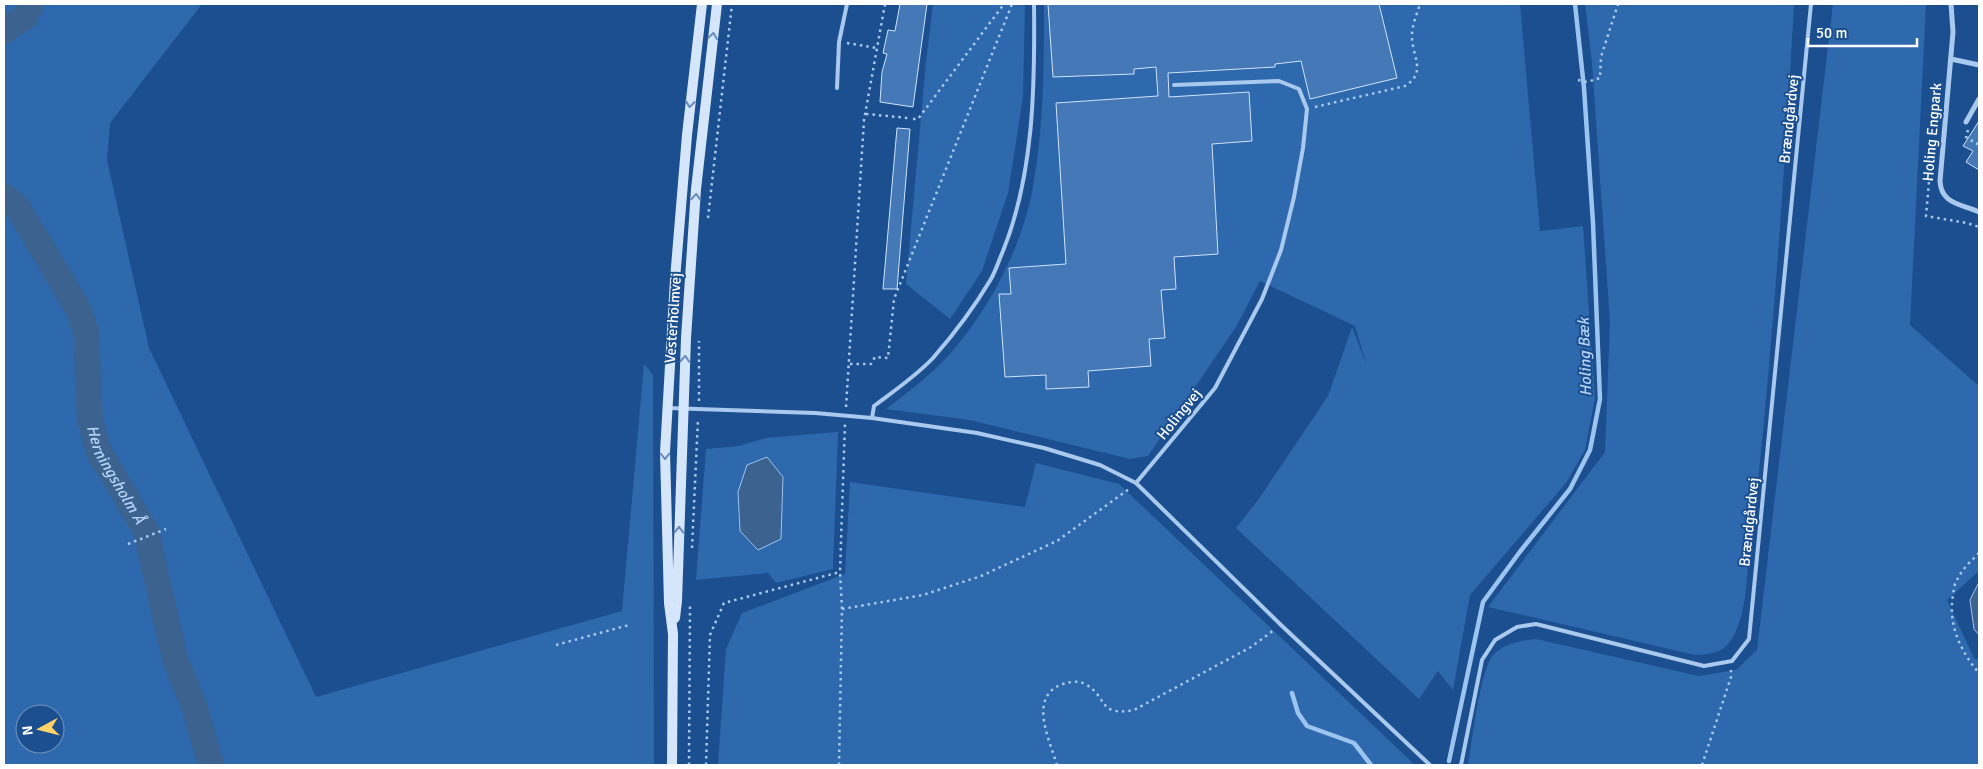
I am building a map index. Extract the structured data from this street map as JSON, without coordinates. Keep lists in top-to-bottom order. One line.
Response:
{"streets":{"street":["Holing Engpark","Vesterholmvej"],"lane":["Brændgårdvej","Holingvej"]},"water":["Holing Bæk","Herningsholm Å"],"scale_bar":"50 m","north":"left"}
